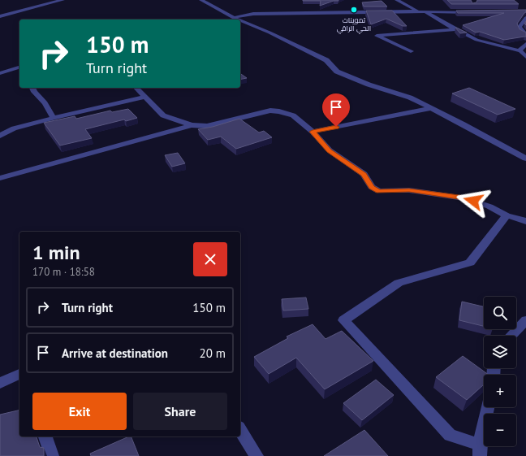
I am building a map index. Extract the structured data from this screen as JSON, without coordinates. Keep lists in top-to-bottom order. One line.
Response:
{"places":["تموينات الحي الراقي"],"page":{"turn":["150 m","Turn right"],"heading":["1 min","170 m · 18:58"],"list":[{"name":"Turn right","value":"150 m"},{"name":"Arrive at destination","value":"20 m"}],"map_buttons":["+","−"],"buttons":["Exit","Share"]}}
